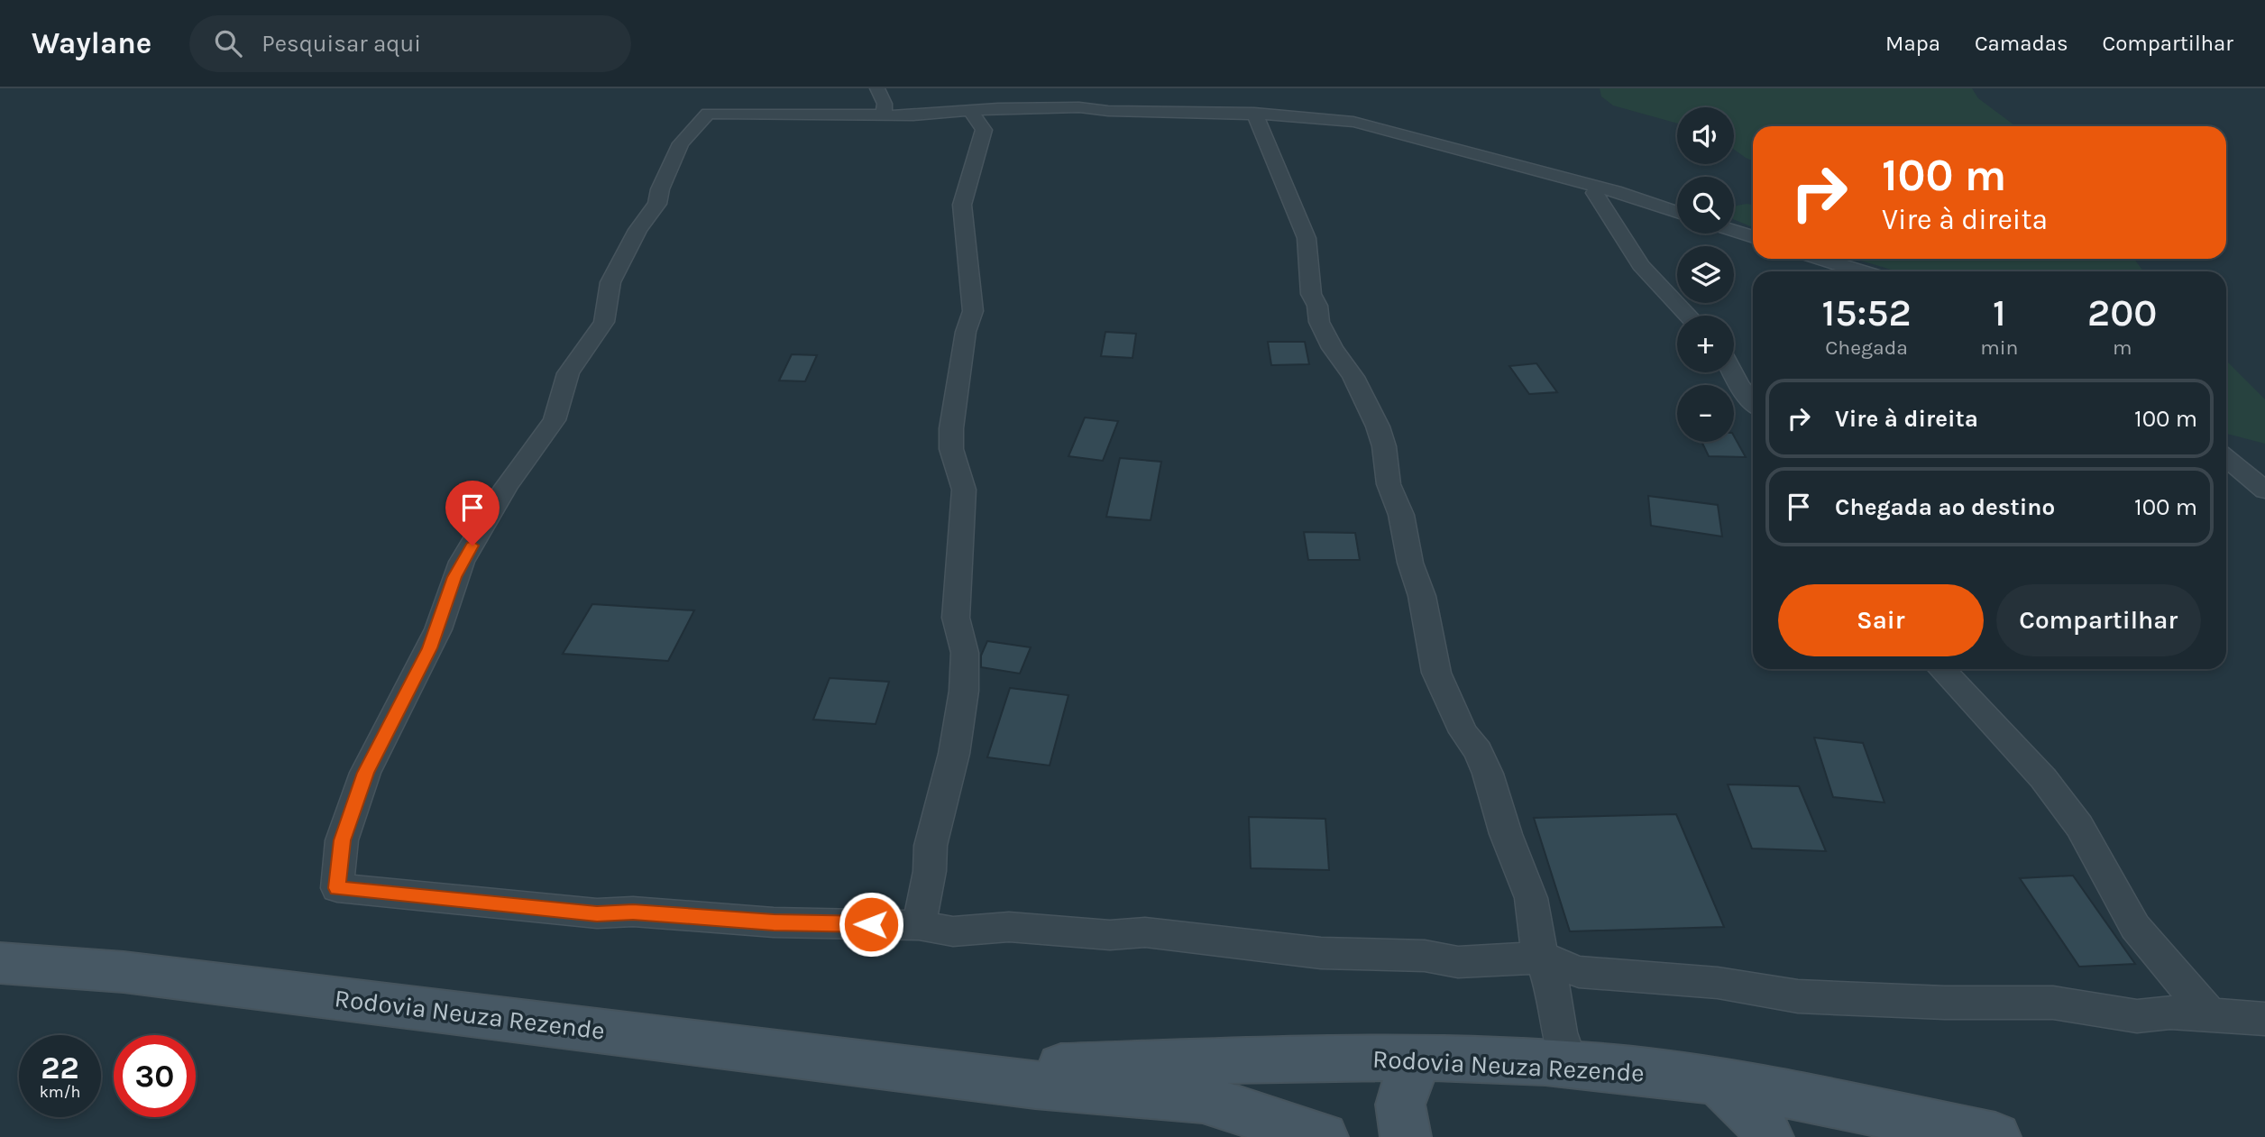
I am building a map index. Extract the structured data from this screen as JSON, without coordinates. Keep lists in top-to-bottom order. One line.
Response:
{"streets":{"street":["Rodovia Neuza Rezende"]},"page":{"header":"Waylane","search":"Pesquisar aqui","nav":["Mapa","Camadas","Compartilhar"],"map_buttons":["+","−"],"turn":["100 m","Vire à direita"],"eta":["15:52","Chegada","1","min","200","m"],"list":[{"name":"Vire à direita","value":"100 m"},{"name":"Chegada ao destino","value":"100 m"}],"buttons":["Sair","Compartilhar"],"speed":"22 km/h","limit":"30"}}
